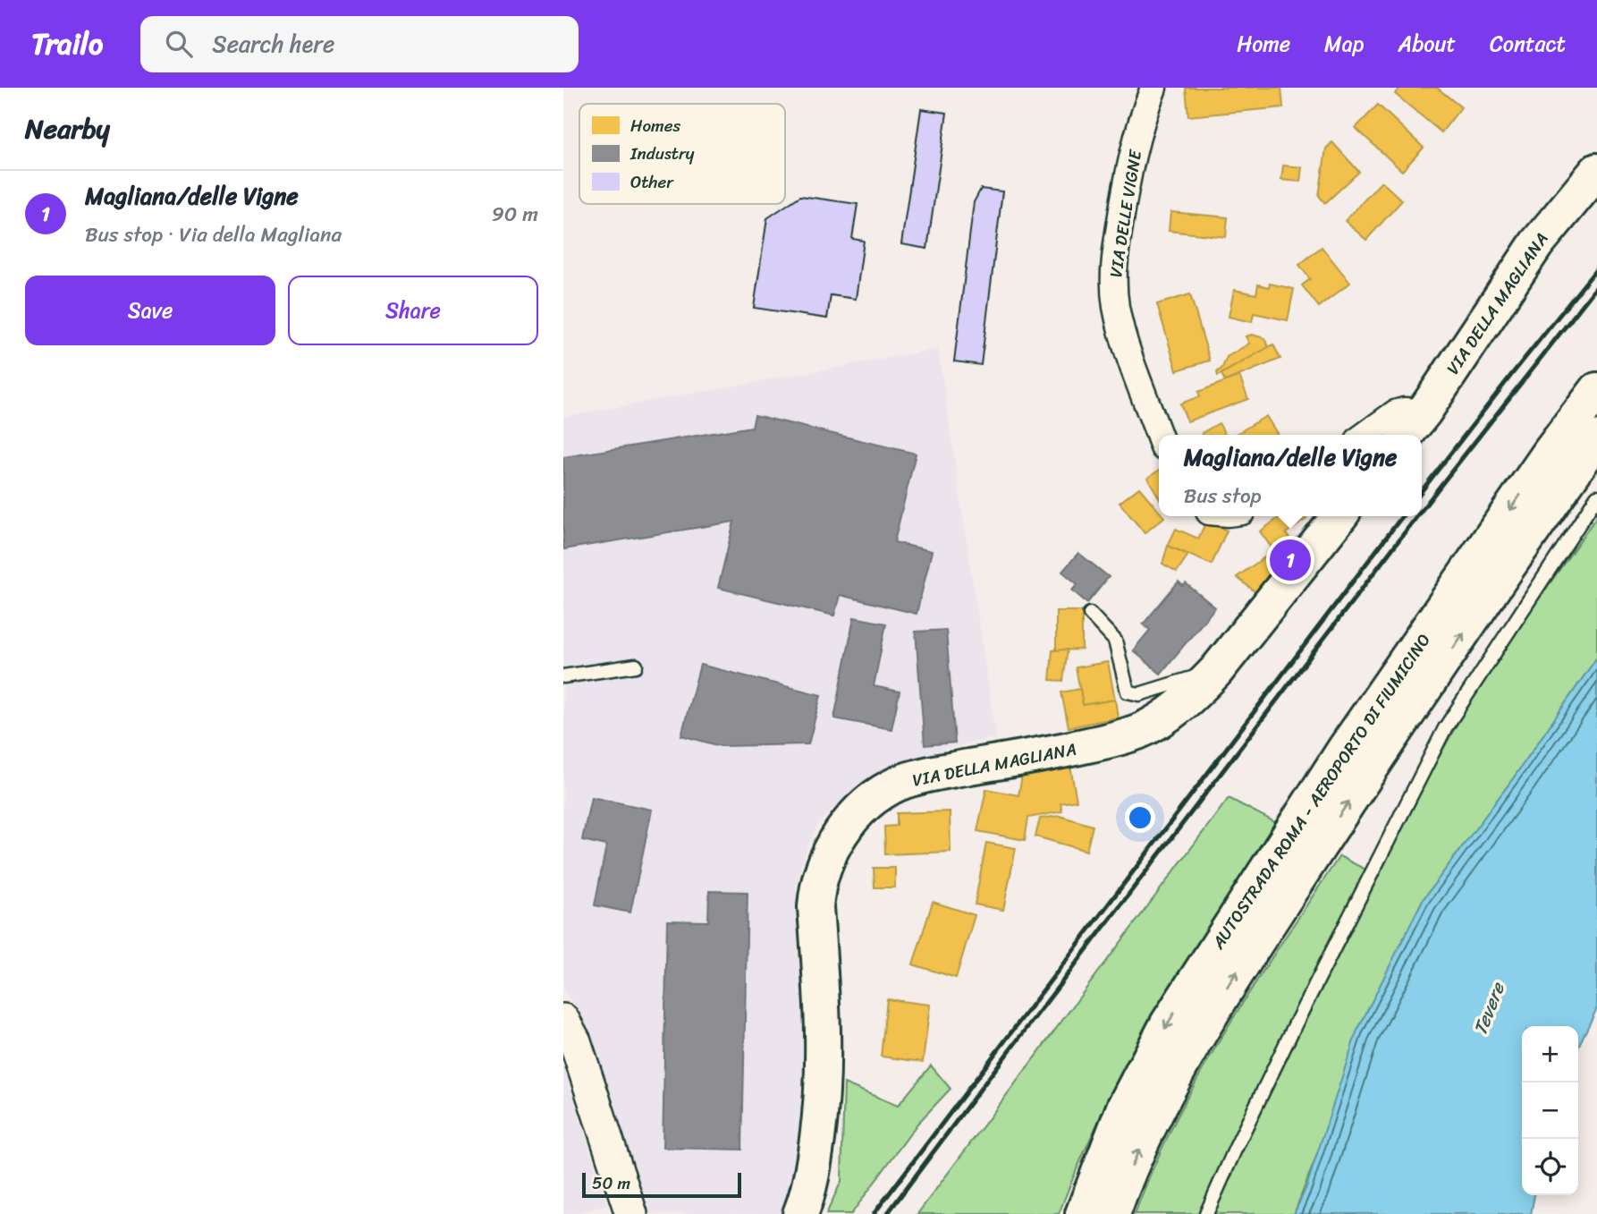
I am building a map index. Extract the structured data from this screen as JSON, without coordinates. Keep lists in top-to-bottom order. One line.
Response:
{"streets":{"main road":["VIA DELLA MAGLIANA","AUTOSTRADA ROMA - AEROPORTO DI FIUMICINO"],"street":["VIA DELLE VIGNE"]},"water":["Tevere"],"legend":["Homes","Industry","Other"],"scale_bar":"50 m","page":{"header":"Trailo","search":"Search here","nav":["Home","Map","About","Contact"],"heading":"Nearby","list":[{"mark":"1","name":"Magliana/delle Vigne","note":"Bus stop · Via della Magliana","value":"90 m"}],"buttons":["Save","Share"],"popup":["Magliana/delle Vigne","Bus stop"],"pins":"1","map_buttons":["+","−"],"scale":"50 m"}}
